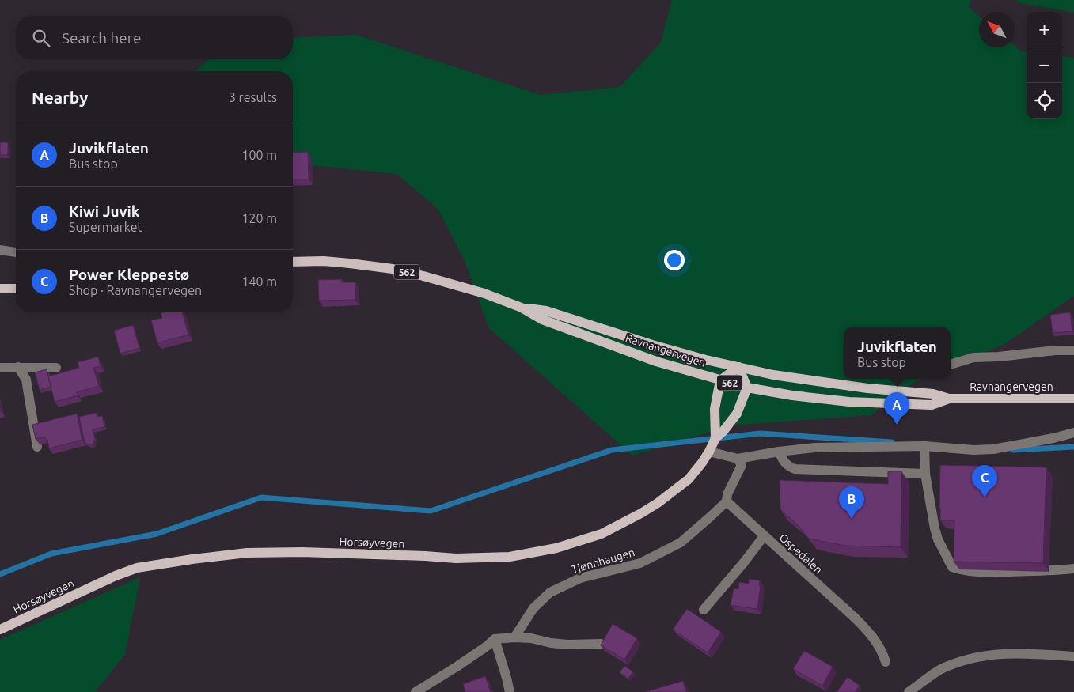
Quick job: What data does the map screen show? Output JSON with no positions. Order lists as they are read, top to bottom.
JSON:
{
  "streets": {
    "main road": ["562", "Ravnangervegen", "Horsøyvegen"],
    "street": ["Ospedalen", "Tjønnhaugen"]
  },
  "crossings": [
    ["Ravnangervegen", "Horsøyvegen"],
    ["Ospedalen", "Tjønnhaugen"]
  ],
  "north": "top left",
  "page": {
    "map_buttons": ["+", "−"],
    "search": "Search here",
    "heading": ["Nearby", "3 results"],
    "list": [
      {
        "mark": "A",
        "name": "Juvikflaten",
        "note": "Bus stop",
        "value": "100 m"
      },
      {
        "mark": "B",
        "name": "Kiwi Juvik",
        "note": "Supermarket",
        "value": "120 m"
      },
      {
        "mark": "C",
        "name": "Power Kleppestø",
        "note": "Shop · Ravnangervegen",
        "value": "140 m"
      }
    ],
    "popup": ["Juvikflaten", "Bus stop"],
    "pins": ["A", "C", "B"]
  }
}
